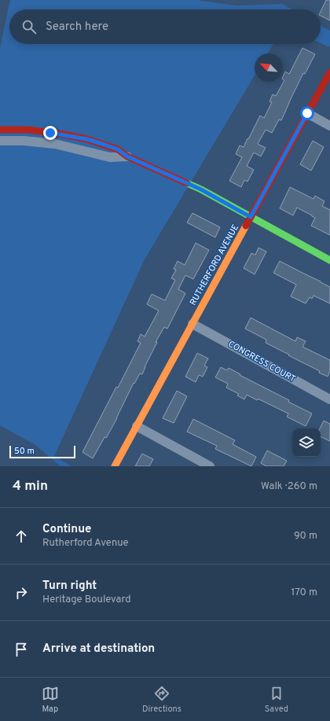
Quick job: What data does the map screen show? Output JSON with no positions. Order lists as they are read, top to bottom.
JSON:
{
  "streets": {
    "street": ["RUTHERFORD AVENUE", "CONGRESS COURT"]
  },
  "crossings": [
    ["RUTHERFORD AVENUE", "CONGRESS COURT"]
  ],
  "scale_bar": "50 m",
  "north": "top left",
  "page": {
    "search": "Search here",
    "scale": "50 m",
    "heading": ["4 min", "Walk · 260 m"],
    "list": [
      ["Continue", "Rutherford Avenue", "90 m"],
      ["Turn right", "Heritage Boulevard", "170 m"],
      "Arrive at destination"
    ],
    "nav": ["Map", "Directions", "Saved"]
  }
}
